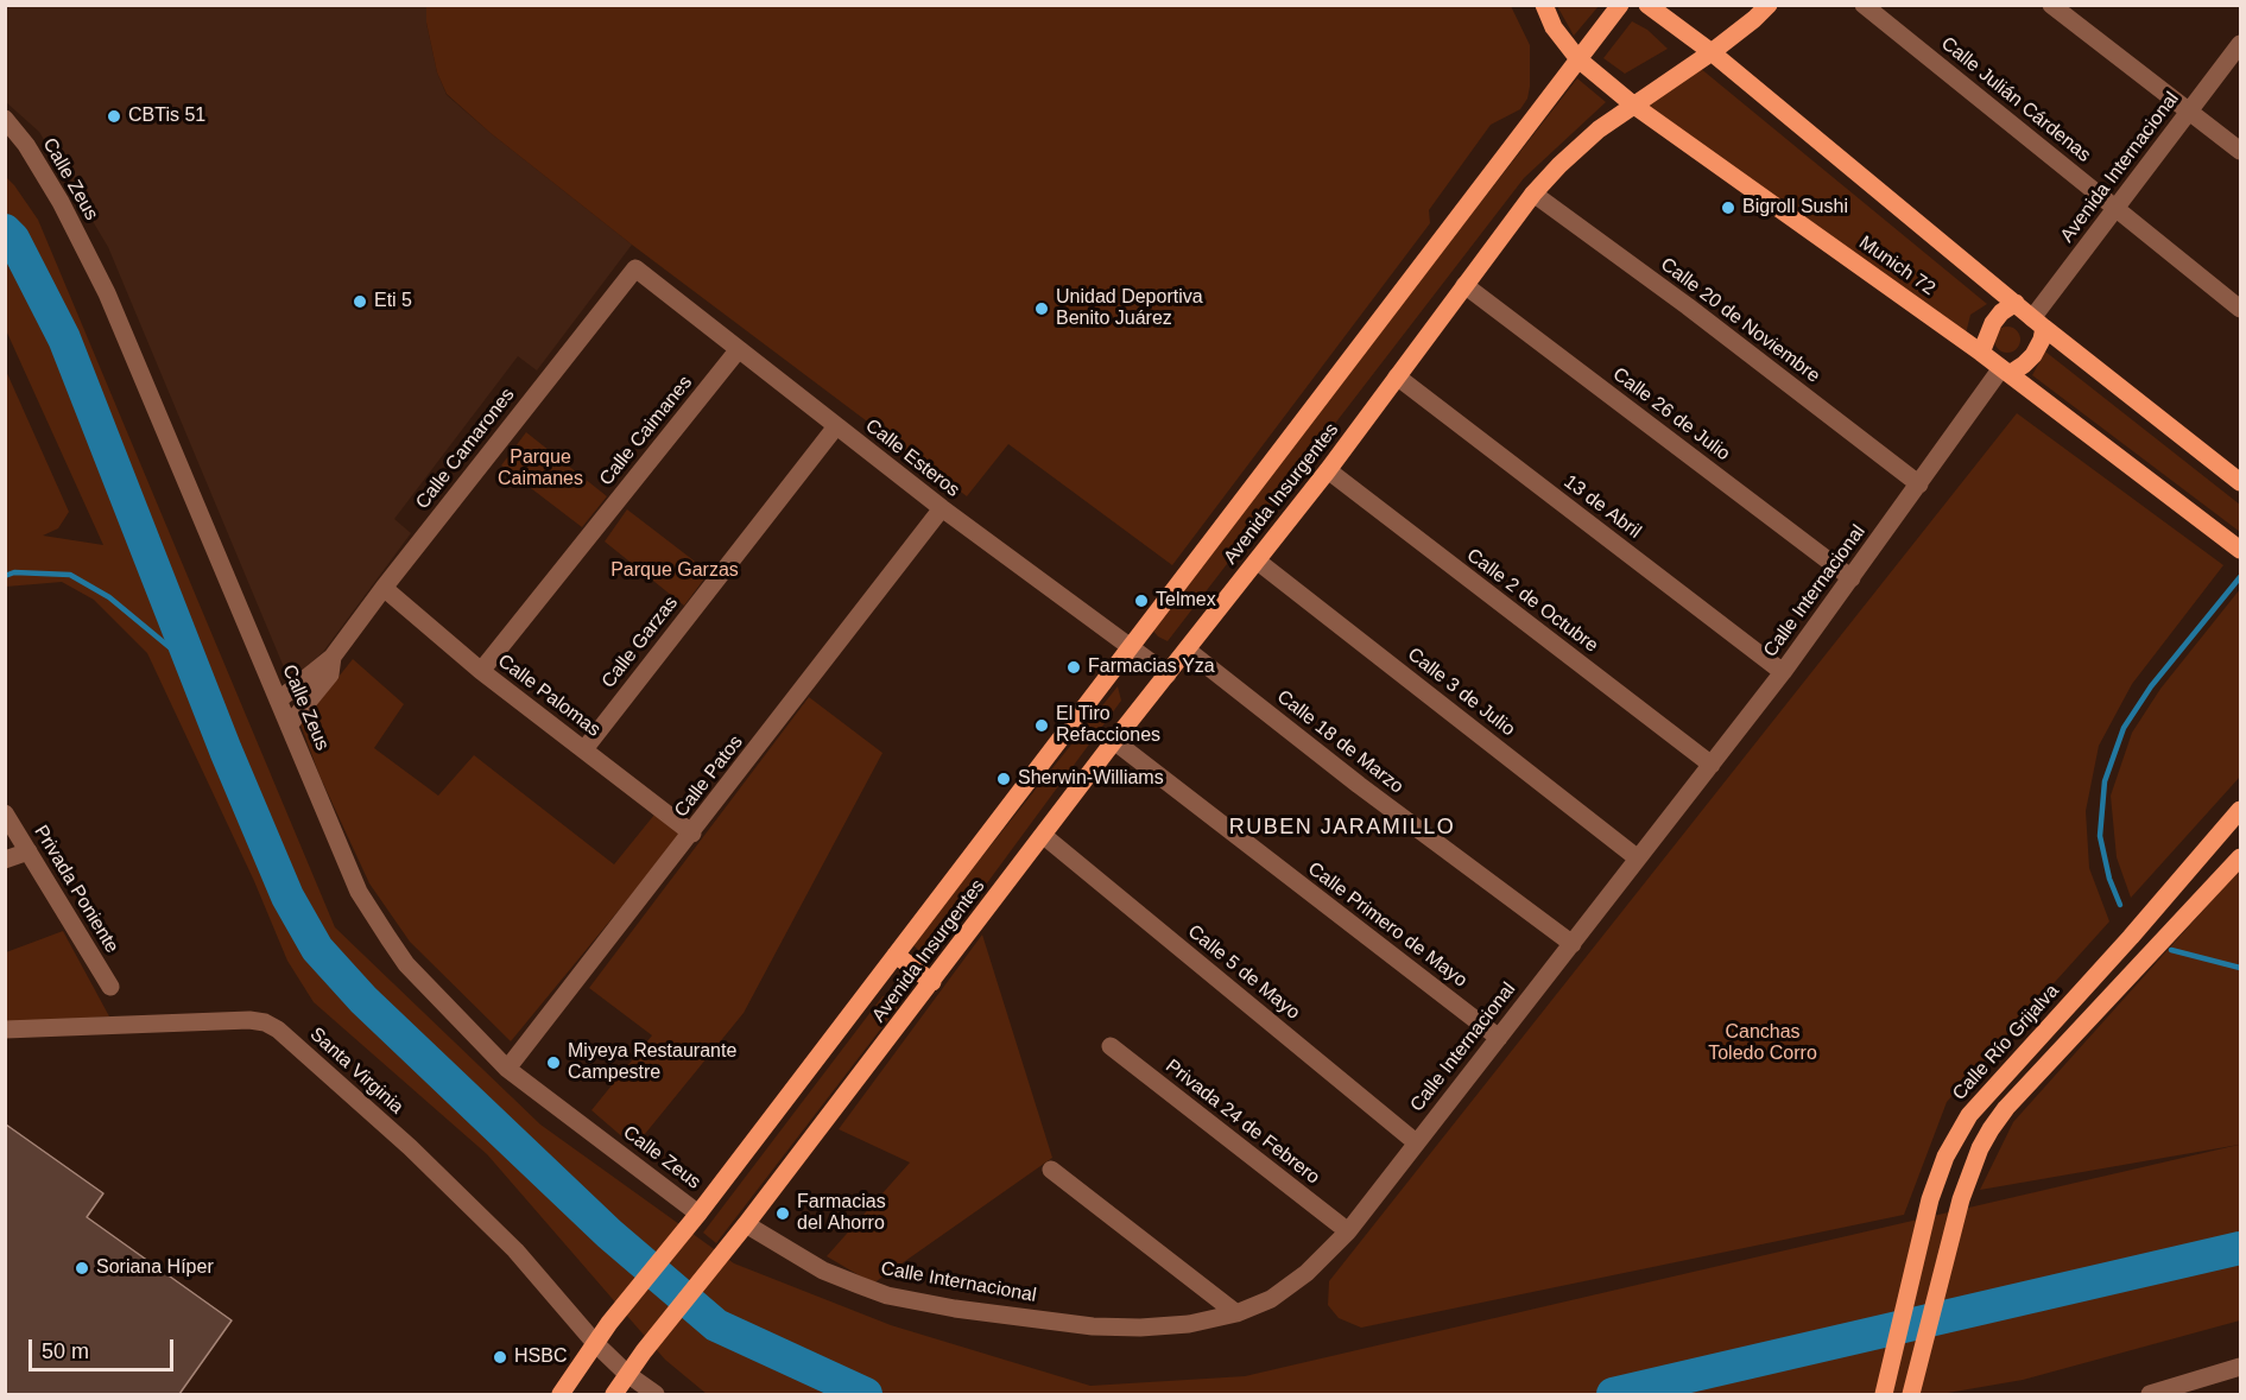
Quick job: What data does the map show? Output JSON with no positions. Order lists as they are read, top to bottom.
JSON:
{
  "streets": {
    "main road": ["Munich 72", "Avenida Insurgentes", "Calle Río Grijalva"],
    "street": [
      "Calle Julián Cárdenas",
      "Avenida Internacional",
      "Calle Zeus",
      "Calle 20 de Noviembre",
      "Calle 26 de Julio",
      "Calle Caimanes",
      "Calle Camarones",
      "Calle Esteros",
      "13 de Abril",
      "Calle Internacional",
      "Calle 2 de Octubre",
      "Calle Garzas",
      "Calle 3 de Julio",
      "Calle Palomas",
      "Calle 18 de Marzo",
      "Calle Patos",
      "Privada Poniente",
      "Calle Primero de Mayo",
      "Calle 5 de Mayo",
      "Santa Virginia",
      "Privada 24 de Febrero"
    ]
  },
  "crossings": [
    ["Calle Julián Cárdenas", "Avenida Internacional"],
    ["Avenida Internacional", "Munich 72"],
    ["Avenida Internacional", "Calle Internacional"],
    ["Calle Zeus", "Calle Camarones"],
    ["Calle Zeus", "Avenida Insurgentes"],
    ["Calle Zeus", "Calle Patos"],
    ["Munich 72", "Avenida Insurgentes"],
    ["Munich 72", "Calle Internacional"],
    ["Calle 20 de Noviembre", "Avenida Insurgentes"],
    ["Calle 20 de Noviembre", "Calle Internacional"],
    ["Calle 26 de Julio", "Avenida Insurgentes"],
    ["Calle 26 de Julio", "Calle Internacional"],
    ["Calle Caimanes", "Calle Esteros"],
    ["Calle Caimanes", "Calle Palomas"],
    ["Calle Camarones", "Calle Esteros"],
    ["Calle Camarones", "Calle Palomas"],
    ["Calle Esteros", "Avenida Insurgentes"],
    ["Calle Esteros", "Calle Garzas"],
    ["Calle Esteros", "Calle Patos"],
    ["Avenida Insurgentes", "13 de Abril"],
    ["Avenida Insurgentes", "Calle Internacional"],
    ["Avenida Insurgentes", "Calle 2 de Octubre"],
    ["Avenida Insurgentes", "Calle 3 de Julio"],
    ["Avenida Insurgentes", "Calle 18 de Marzo"],
    ["Avenida Insurgentes", "Calle Primero de Mayo"],
    ["Avenida Insurgentes", "Calle 5 de Mayo"],
    ["Avenida Insurgentes", "Santa Virginia"],
    ["13 de Abril", "Calle Internacional"],
    ["Calle Internacional", "Calle 2 de Octubre"],
    ["Calle Internacional", "Calle 3 de Julio"],
    ["Calle Internacional", "Calle 18 de Marzo"],
    ["Calle Internacional", "Calle Primero de Mayo"],
    ["Calle Internacional", "Calle 5 de Mayo"],
    ["Calle Internacional", "Privada 24 de Febrero"],
    ["Calle Garzas", "Calle Palomas"],
    ["Calle Palomas", "Calle Patos"]
  ],
  "districts": ["RUBEN JARAMILLO"],
  "parks": ["Parque Caimanes", "Parque Garzas", "Canchas Toledo Corro"],
  "places": [
    "CBTis 51",
    "Bigroll Sushi",
    "Eti 5",
    "Unidad Deportiva Benito Juárez",
    "Telmex",
    "Farmacias Yza",
    "El Tiro Refacciones",
    "Sherwin-Williams",
    "Miyeya Restaurante Campestre",
    "Farmacias del Ahorro",
    "Soriana Híper",
    "HSBC"
  ],
  "scale_bar": "50 m"
}
